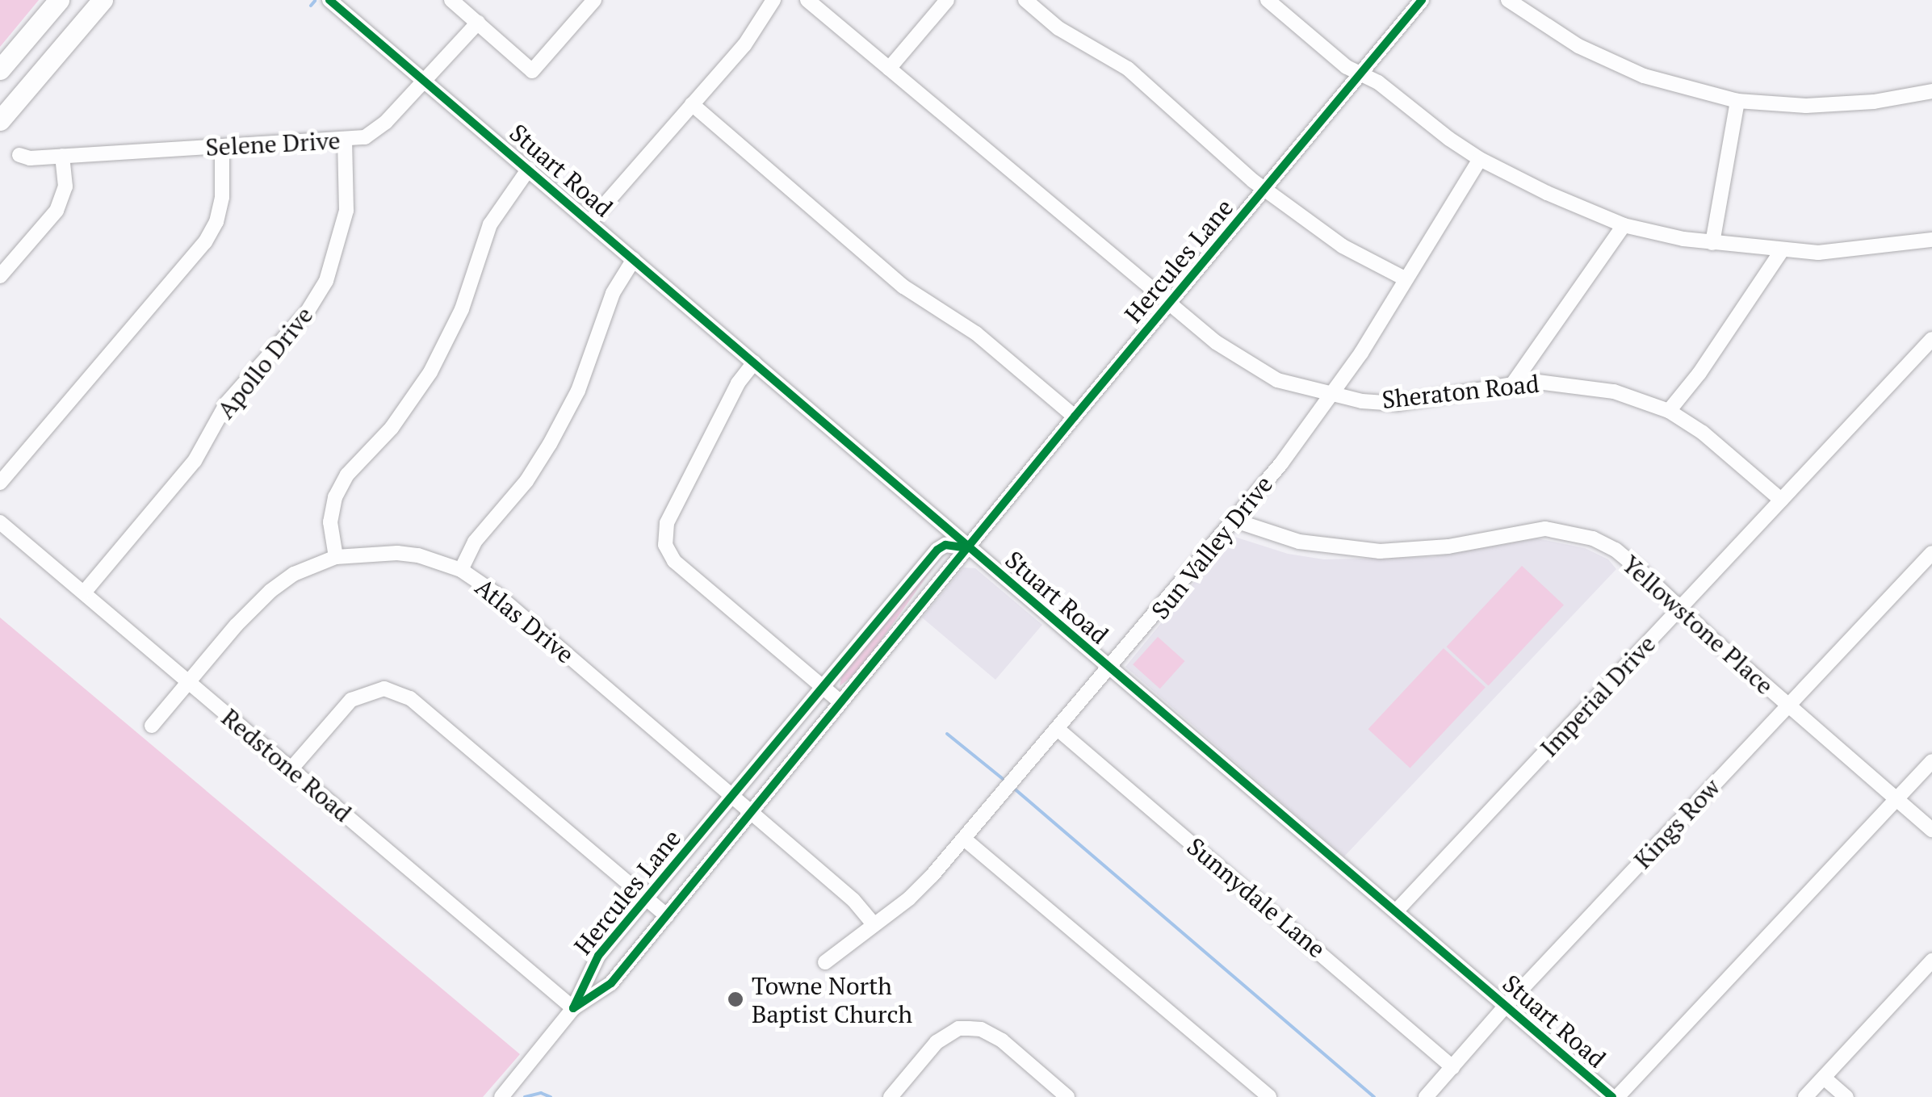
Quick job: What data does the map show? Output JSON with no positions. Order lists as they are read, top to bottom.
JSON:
{
  "streets": {
    "street": [
      "Selene Drive",
      "Stuart Road",
      "Hercules Lane",
      "Apollo Drive",
      "Sheraton Road",
      "Sun Valley Drive",
      "Atlas Drive",
      "Yellowstone Place",
      "Imperial Drive",
      "Redstone Road",
      "Kings Row",
      "Sunnydale Lane"
    ]
  },
  "crossings": [
    ["Selene Drive", "Stuart Road"],
    ["Selene Drive", "Apollo Drive"],
    ["Stuart Road", "Hercules Lane"],
    ["Stuart Road", "Sun Valley Drive"],
    ["Stuart Road", "Imperial Drive"],
    ["Stuart Road", "Kings Row"],
    ["Hercules Lane", "Sheraton Road"],
    ["Hercules Lane", "Atlas Drive"],
    ["Hercules Lane", "Redstone Road"],
    ["Apollo Drive", "Redstone Road"],
    ["Sheraton Road", "Sun Valley Drive"],
    ["Sheraton Road", "Imperial Drive"],
    ["Sun Valley Drive", "Atlas Drive"],
    ["Sun Valley Drive", "Yellowstone Place"],
    ["Sun Valley Drive", "Sunnydale Lane"],
    ["Atlas Drive", "Redstone Road"],
    ["Yellowstone Place", "Imperial Drive"],
    ["Yellowstone Place", "Kings Row"],
    ["Kings Row", "Sunnydale Lane"]
  ],
  "places": ["Towne North Baptist Church"]
}
